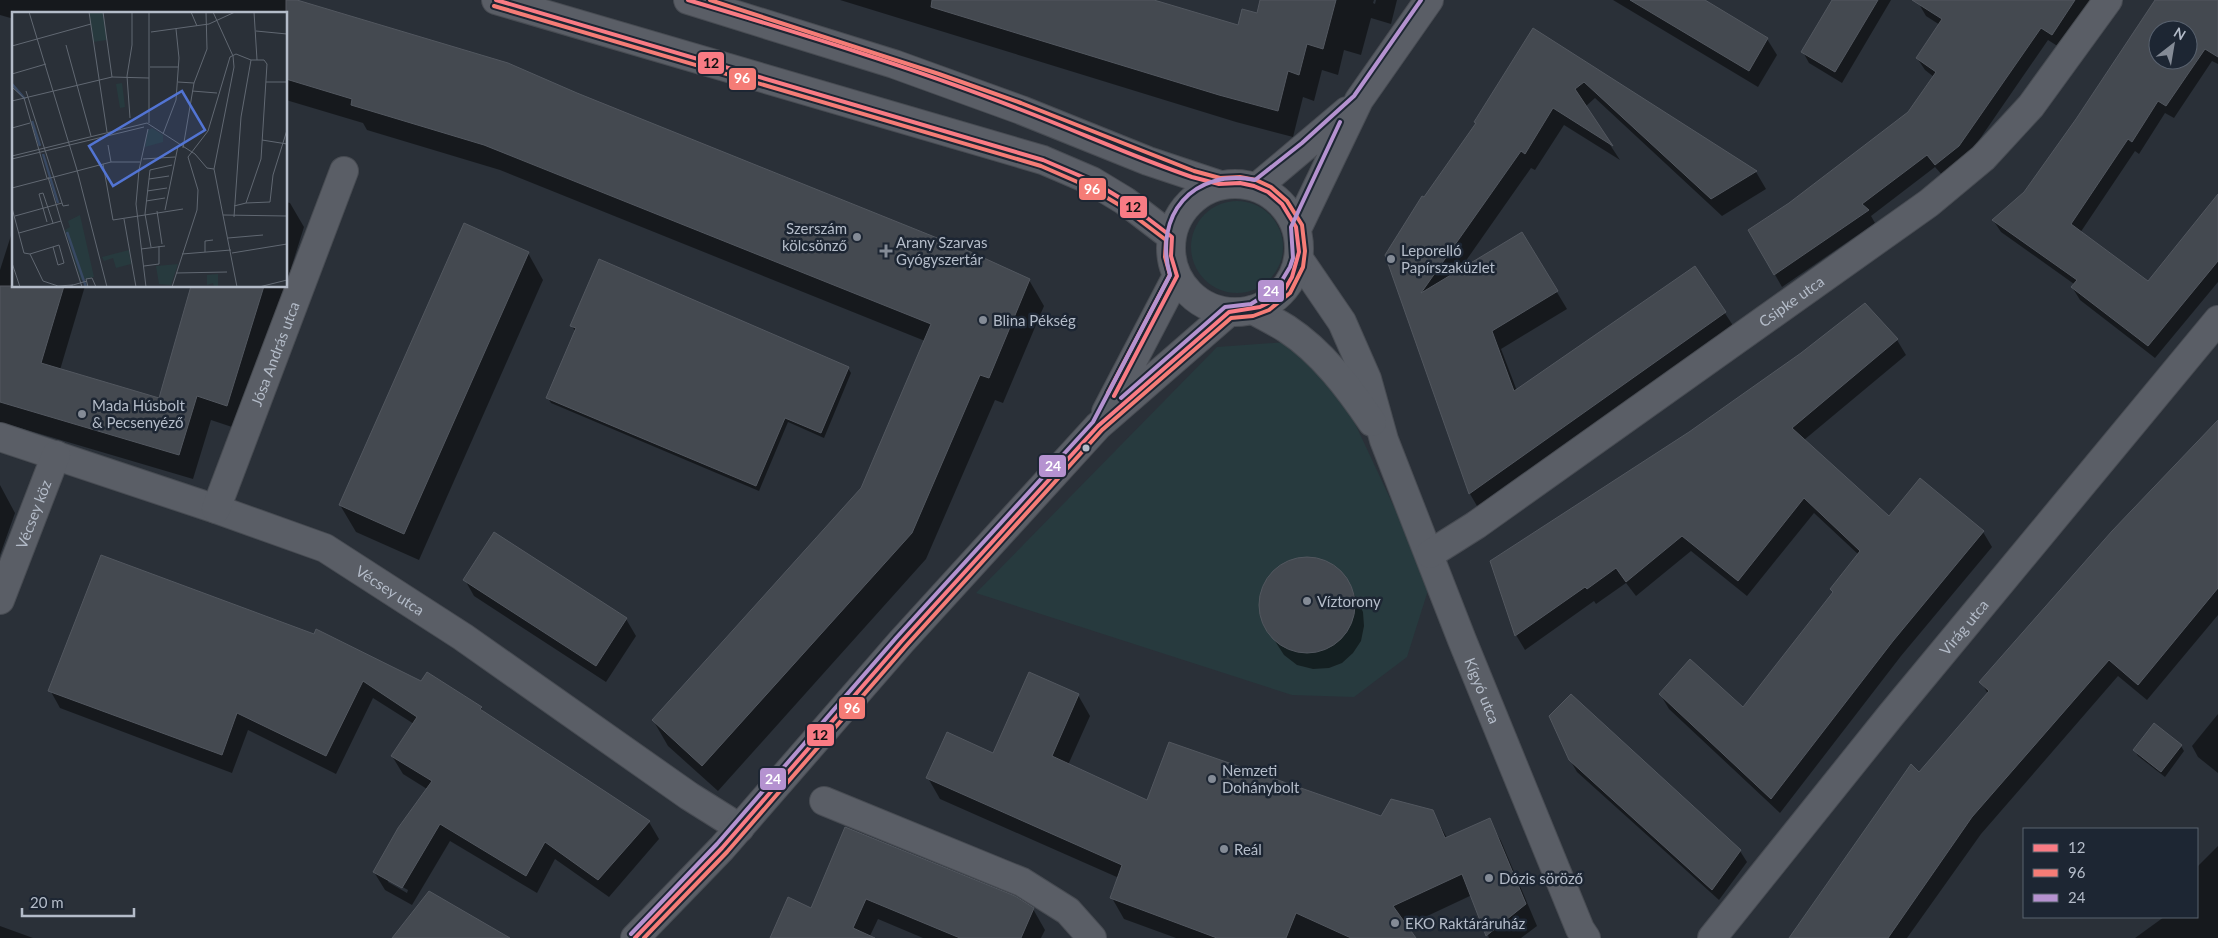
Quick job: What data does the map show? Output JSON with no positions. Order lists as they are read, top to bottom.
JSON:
{
  "streets": {
    "street": [
      "Csipke utca",
      "Jósa András utca",
      "Vécsey köz",
      "Vécsey utca",
      "Virág utca",
      "Kígyó utca"
    ]
  },
  "crossings": [
    ["Csipke utca", "Kígyó utca"],
    ["Jósa András utca", "Vécsey utca"],
    ["Vécsey köz", "Vécsey utca"]
  ],
  "places": {
    "other": [
      "Szerszám kölcsönző",
      "Leporelló Papírszaküzlet",
      "Blina Pékség",
      "Mada Húsbolt & Pecsenyéző",
      "Víztorony",
      "Nemzeti Dohánybolt",
      "Reál",
      "Dózis söröző",
      "EKO Raktáráruház"
    ],
    "health": ["Arany Szarvas Gyógyszertár"]
  },
  "lines": ["transit line 12", "transit line 96", "transit line 24"],
  "legend": ["12", "96", "24"],
  "scale_bar": "20 m",
  "north": "top right"
}
